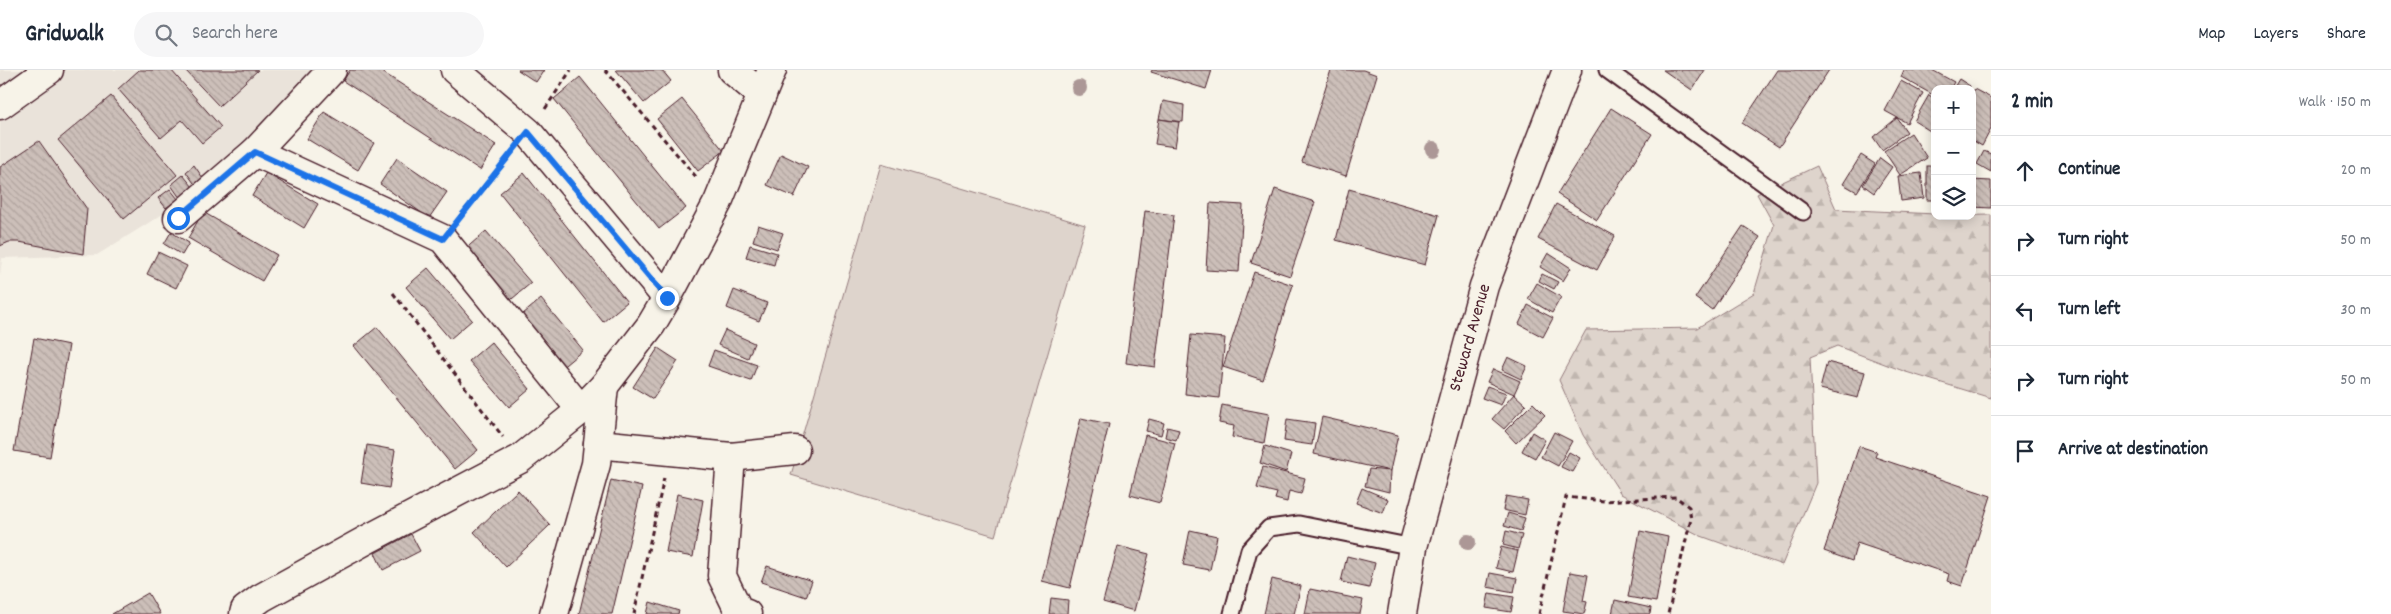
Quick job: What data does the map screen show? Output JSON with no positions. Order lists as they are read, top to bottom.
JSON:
{
  "streets": {
    "street": ["Steward Avenue"]
  },
  "page": {
    "header": "Gridwalk",
    "search": "Search here",
    "nav": ["Map", "Layers", "Share"],
    "heading": ["2 min", "Walk · 150 m"],
    "map_buttons": ["+", "−"],
    "list": [
      ["Continue", "20 m"],
      ["Turn right", "50 m"],
      ["Turn left", "30 m"],
      ["Turn right", "50 m"],
      "Arrive at destination"
    ]
  }
}
